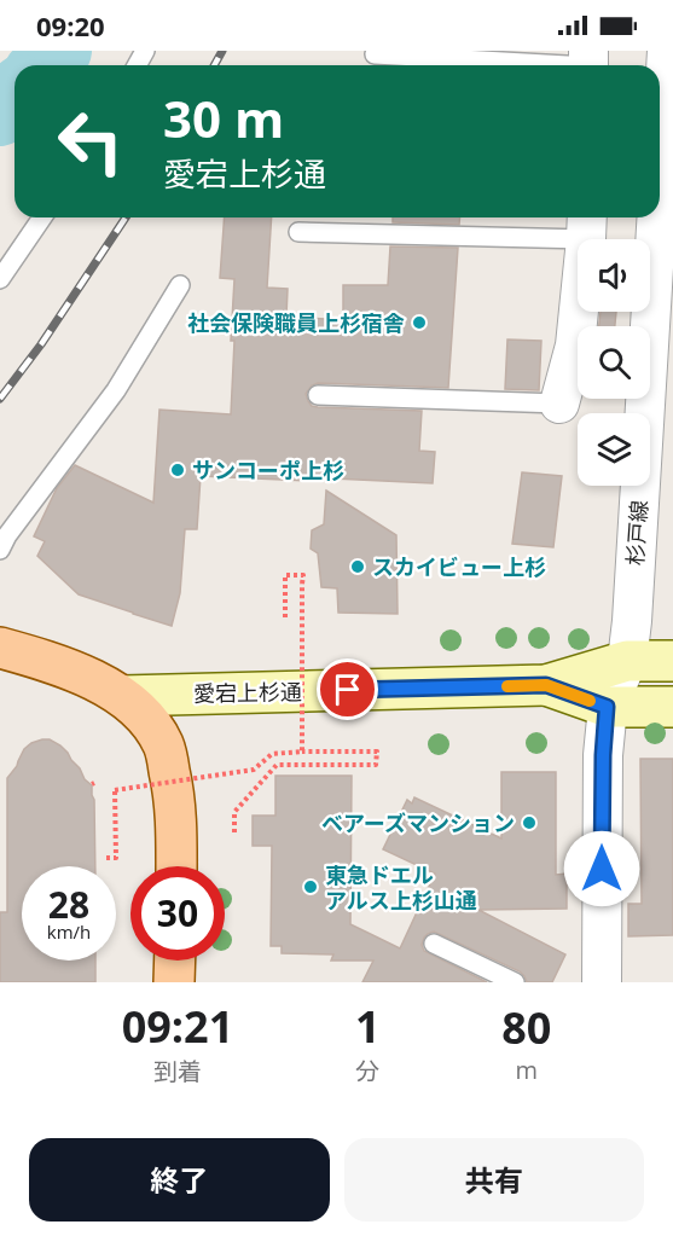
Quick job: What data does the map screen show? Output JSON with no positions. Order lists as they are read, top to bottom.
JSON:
{
  "streets": {
    "street": ["杉戸線", "愛宕上杉通"]
  },
  "crossings": [
    ["杉戸線", "愛宕上杉通"]
  ],
  "places": [
    "社会保険職員上杉宿舎",
    "サンコーポ上杉",
    "スカイビュー上杉",
    "ベアーズマンション",
    "東急ドエル アルス上杉山通"
  ],
  "page": {
    "status": "09:20",
    "turn": ["30 m", "愛宕上杉通"],
    "speed": "28 km/h",
    "limit": "30",
    "eta": [
      "09:21",
      "到着",
      "1",
      "分",
      "80",
      "m"
    ],
    "buttons": ["終了", "共有"]
  }
}
